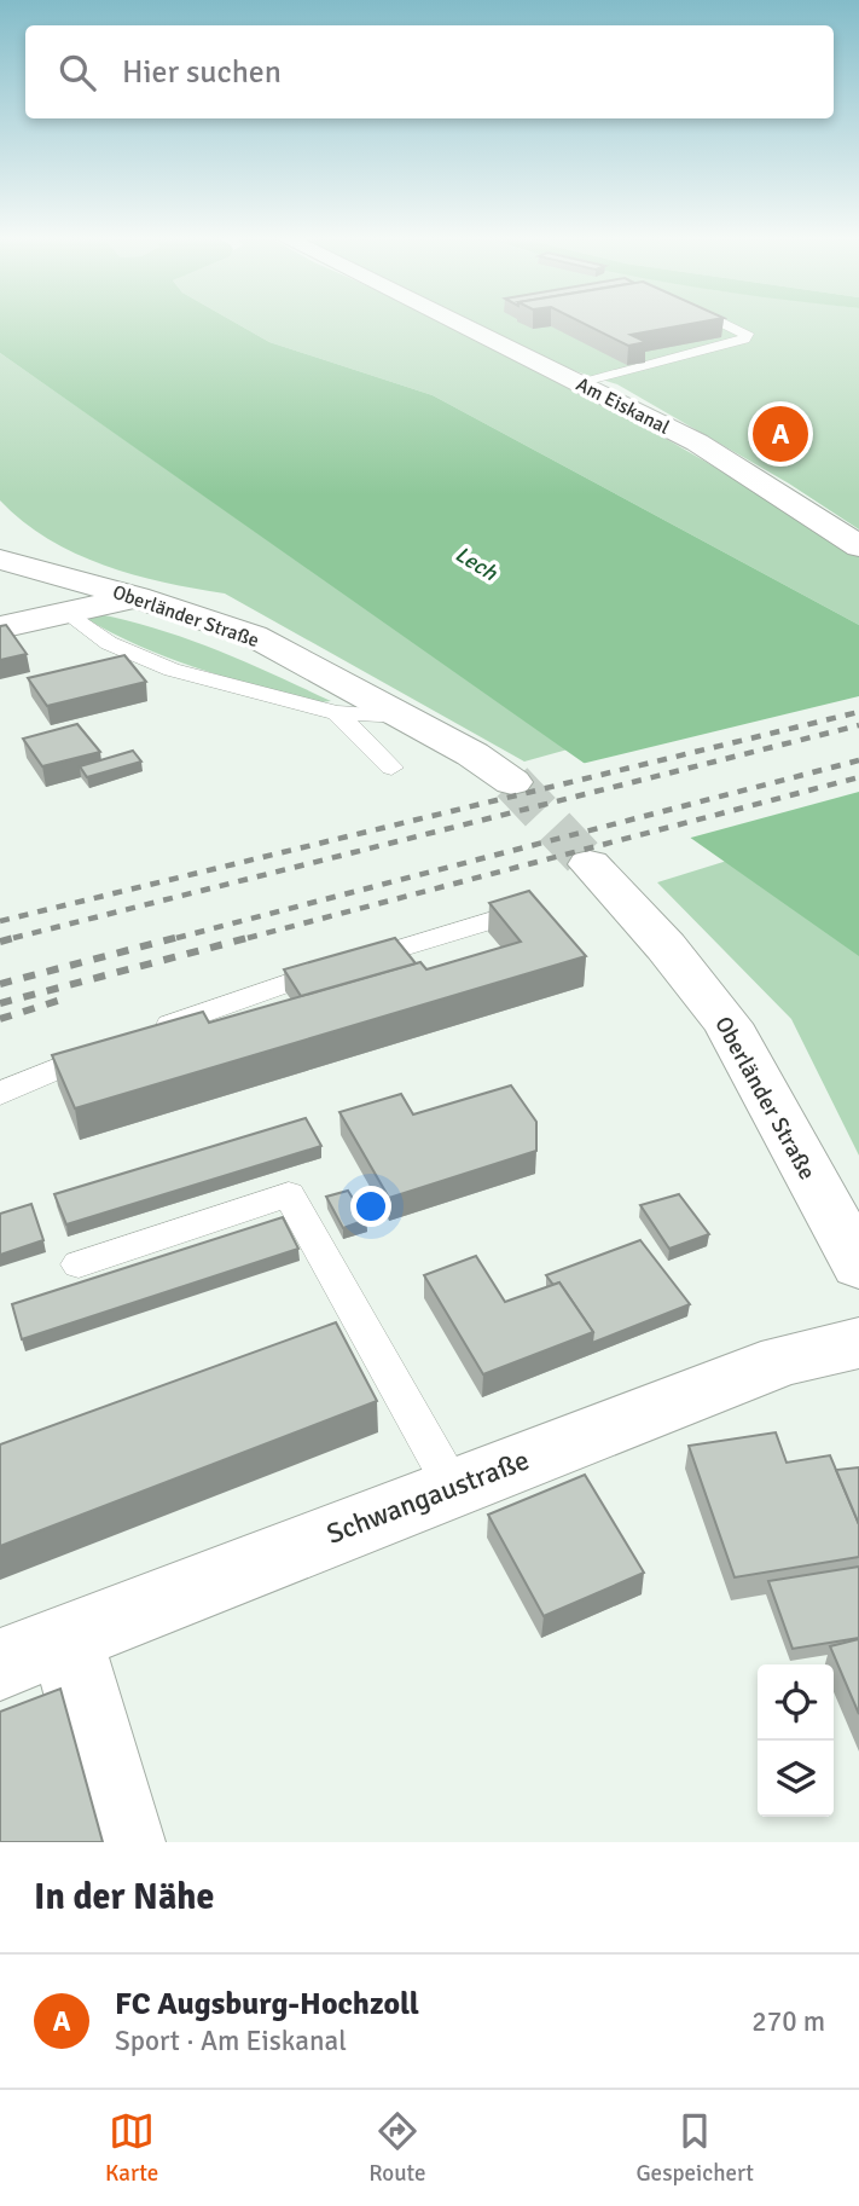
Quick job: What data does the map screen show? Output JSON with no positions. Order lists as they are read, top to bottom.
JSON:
{
  "streets": {
    "street": ["Am Eiskanal", "Oberländer Straße", "Schwangaustraße"]
  },
  "water": ["Lech"],
  "page": {
    "search": "Hier suchen",
    "pins": "A",
    "heading": "In der Nähe",
    "list": [
      {
        "mark": "A",
        "name": "FC Augsburg-Hochzoll",
        "note": "Sport · Am Eiskanal",
        "value": "270 m"
      }
    ],
    "nav": ["Karte", "Route", "Gespeichert"]
  }
}
